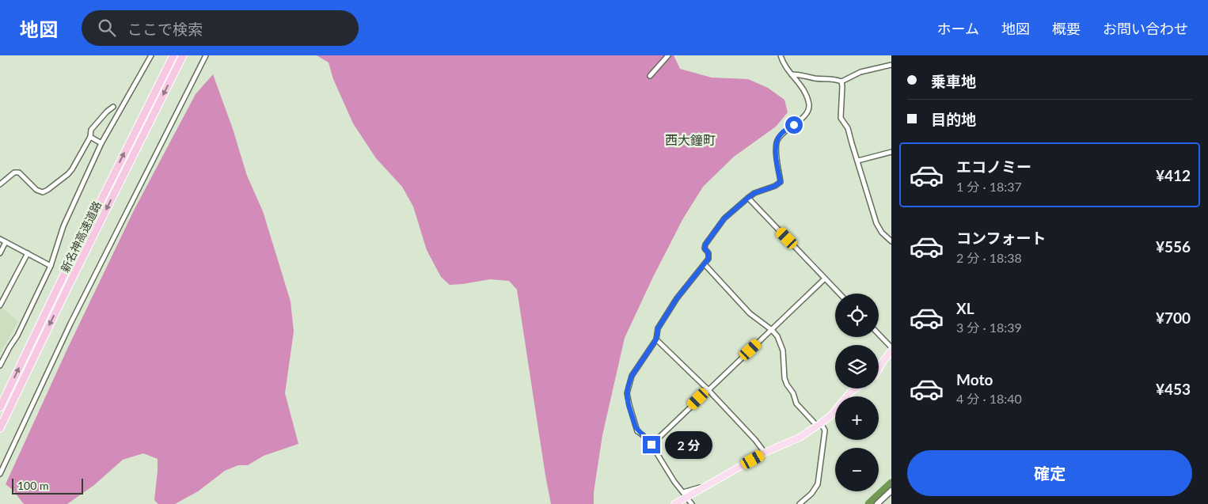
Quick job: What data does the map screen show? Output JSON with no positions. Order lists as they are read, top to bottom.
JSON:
{
  "streets": {
    "highway": ["新名神高速道路"]
  },
  "districts": ["西大鐘町"],
  "scale_bar": "100 m",
  "page": {
    "header": "地図",
    "search": "ここで検索",
    "nav": [
      "ホーム",
      "地図",
      "概要",
      "お問い合わせ"
    ],
    "banner": ["乗車地", "目的地"],
    "list": [
      {
        "name": "エコノミー",
        "note": "1 分 · 18:37",
        "value": "¥412"
      },
      {
        "name": "コンフォート",
        "note": "2 分 · 18:38",
        "value": "¥556"
      },
      {
        "name": "XL",
        "note": "3 分 · 18:39",
        "value": "¥700"
      },
      {
        "name": "Moto",
        "note": "4 分 · 18:40",
        "value": "¥453"
      }
    ],
    "map_buttons": ["+", "−"],
    "bubble": "2 分",
    "buttons": "確定",
    "scale": "100 m"
  }
}
